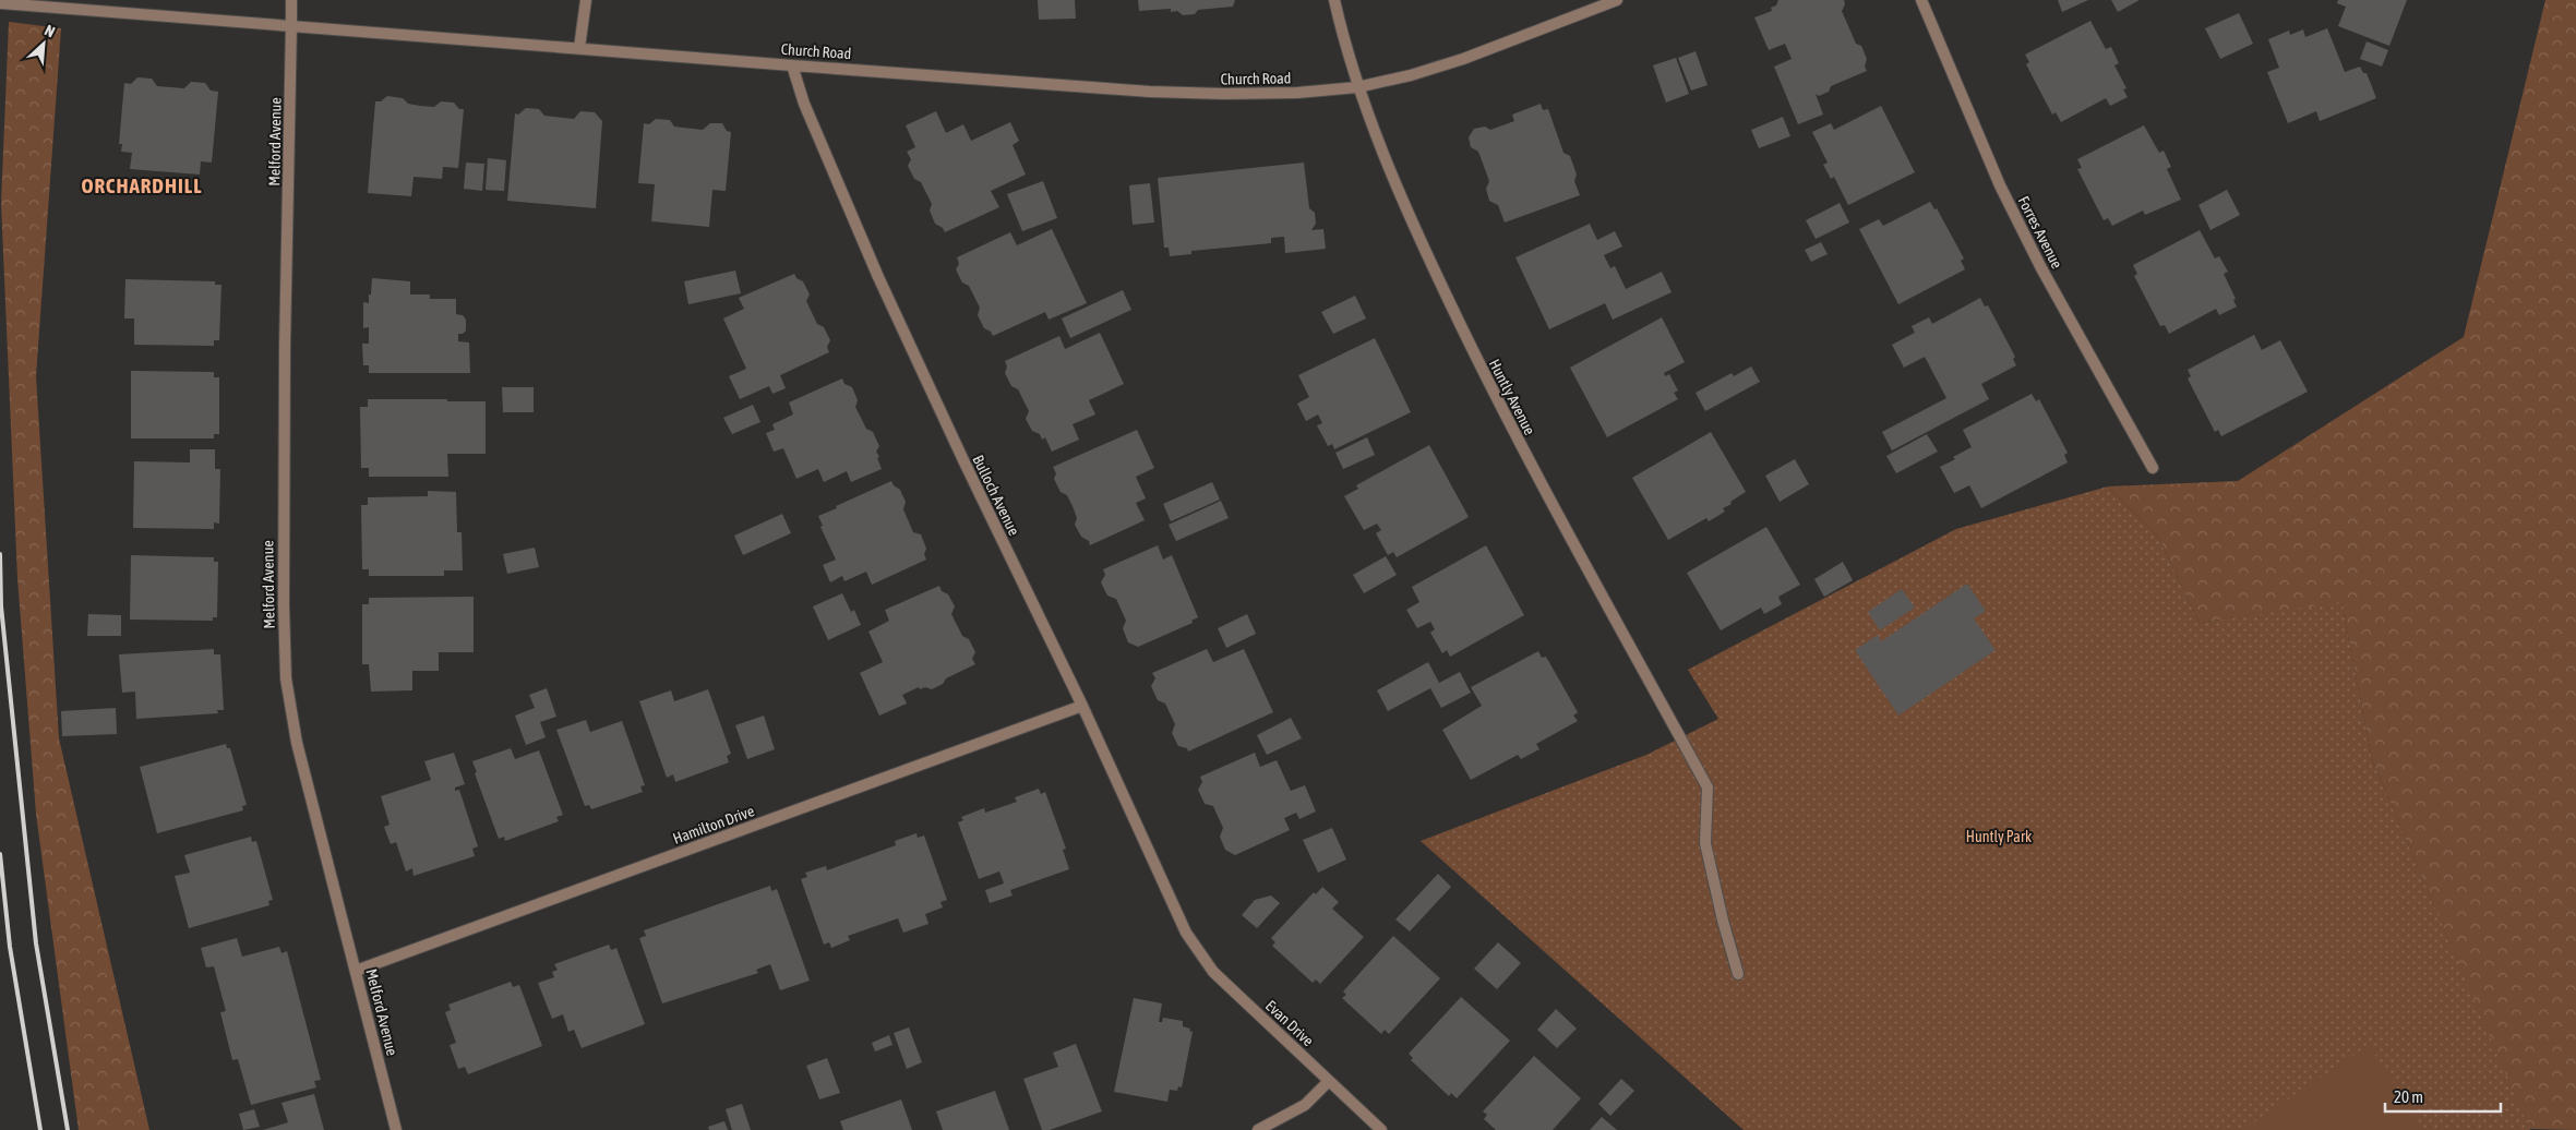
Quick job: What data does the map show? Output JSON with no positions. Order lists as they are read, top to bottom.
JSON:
{
  "streets": {
    "street": [
      "Church Road",
      "Melford Avenue",
      "Forres Avenue",
      "Huntly Avenue",
      "Bulloch Avenue",
      "Hamilton Drive",
      "Evan Drive"
    ]
  },
  "crossings": [
    ["Church Road", "Melford Avenue"],
    ["Church Road", "Huntly Avenue"],
    ["Church Road", "Bulloch Avenue"],
    ["Melford Avenue", "Hamilton Drive"],
    ["Bulloch Avenue", "Hamilton Drive"],
    ["Bulloch Avenue", "Evan Drive"]
  ],
  "districts": ["ORCHARDHILL"],
  "parks": ["Huntly Park"],
  "scale_bar": "20 m",
  "north": "top right"
}
